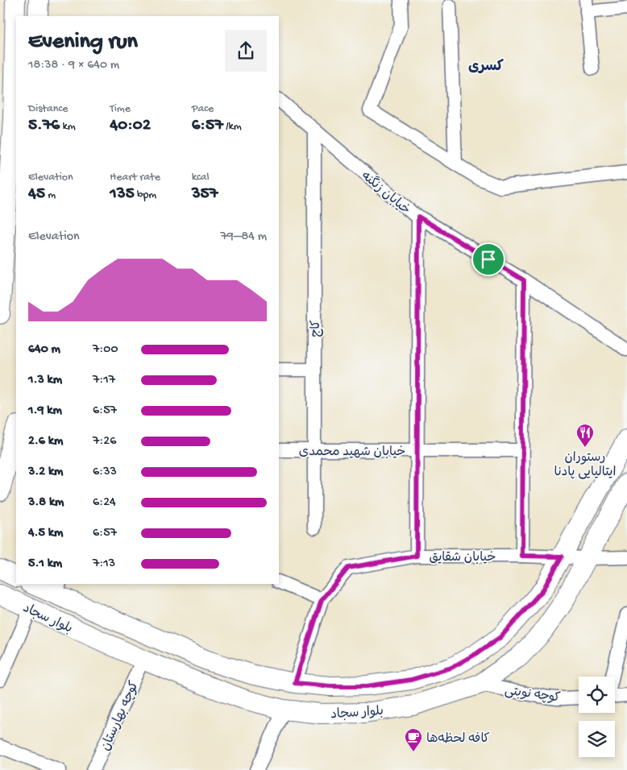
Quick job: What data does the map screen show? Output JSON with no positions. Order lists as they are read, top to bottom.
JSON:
{
  "streets": {
    "main road": ["بلوار سجاد"],
    "street": [
      "خیابان زنگنه",
      "کاج",
      "خیابان شهید محمدی",
      "خیابان شقایق",
      "کوچه نوبتی",
      "کوچه بهارستان"
    ]
  },
  "crossings": [
    ["خیابان زنگنه", "کاج"],
    ["کاج", "خیابان شهید محمدی"],
    ["خیابان شقایق", "بلوار سجاد"],
    ["بلوار سجاد", "کوچه نوبتی"],
    ["بلوار سجاد", "کوچه بهارستان"]
  ],
  "districts": ["کسری"],
  "places": {
    "restaurant": ["رستوران ایتالیایی پادنا"],
    "cafe": ["کافه لحظه‌ها"]
  },
  "page": {
    "heading": ["Evening run", "18:38 · 9 × 640 m"],
    "stats": [
      ["Distance", "5.76 km"],
      ["Time", "40:02"],
      ["Pace", "6:57 /km"],
      ["Elevation", "45 m"],
      ["Heart rate", "135 bpm"],
      ["kcal", "357"]
    ],
    "chart": ["Elevation", "79–84 m"],
    "list": [
      {
        "name": "640 m",
        "note": "7:00"
      },
      {
        "name": "1.3 km",
        "note": "7:17"
      },
      {
        "name": "1.9 km",
        "note": "6:57"
      },
      {
        "name": "2.6 km",
        "note": "7:26"
      },
      {
        "name": "3.2 km",
        "note": "6:33"
      },
      {
        "name": "3.8 km",
        "note": "6:24"
      },
      {
        "name": "4.5 km",
        "note": "6:57"
      },
      {
        "name": "5.1 km",
        "note": "7:13"
      }
    ]
  }
}
